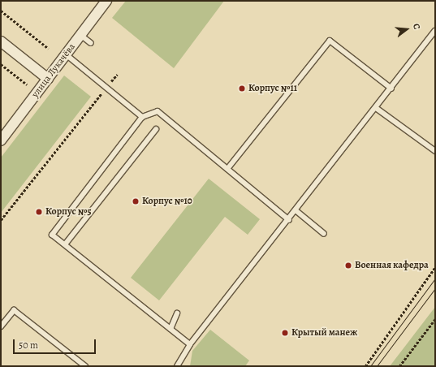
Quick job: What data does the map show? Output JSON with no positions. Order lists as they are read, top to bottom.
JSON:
{
  "streets": {
    "street": ["улица Лукачёва"]
  },
  "places": [
    "Корпус №11",
    "Корпус №10",
    "Корпус №5",
    "Военная кафедра",
    "Крытый манеж"
  ],
  "scale_bar": "50 m",
  "north": "right"
}
